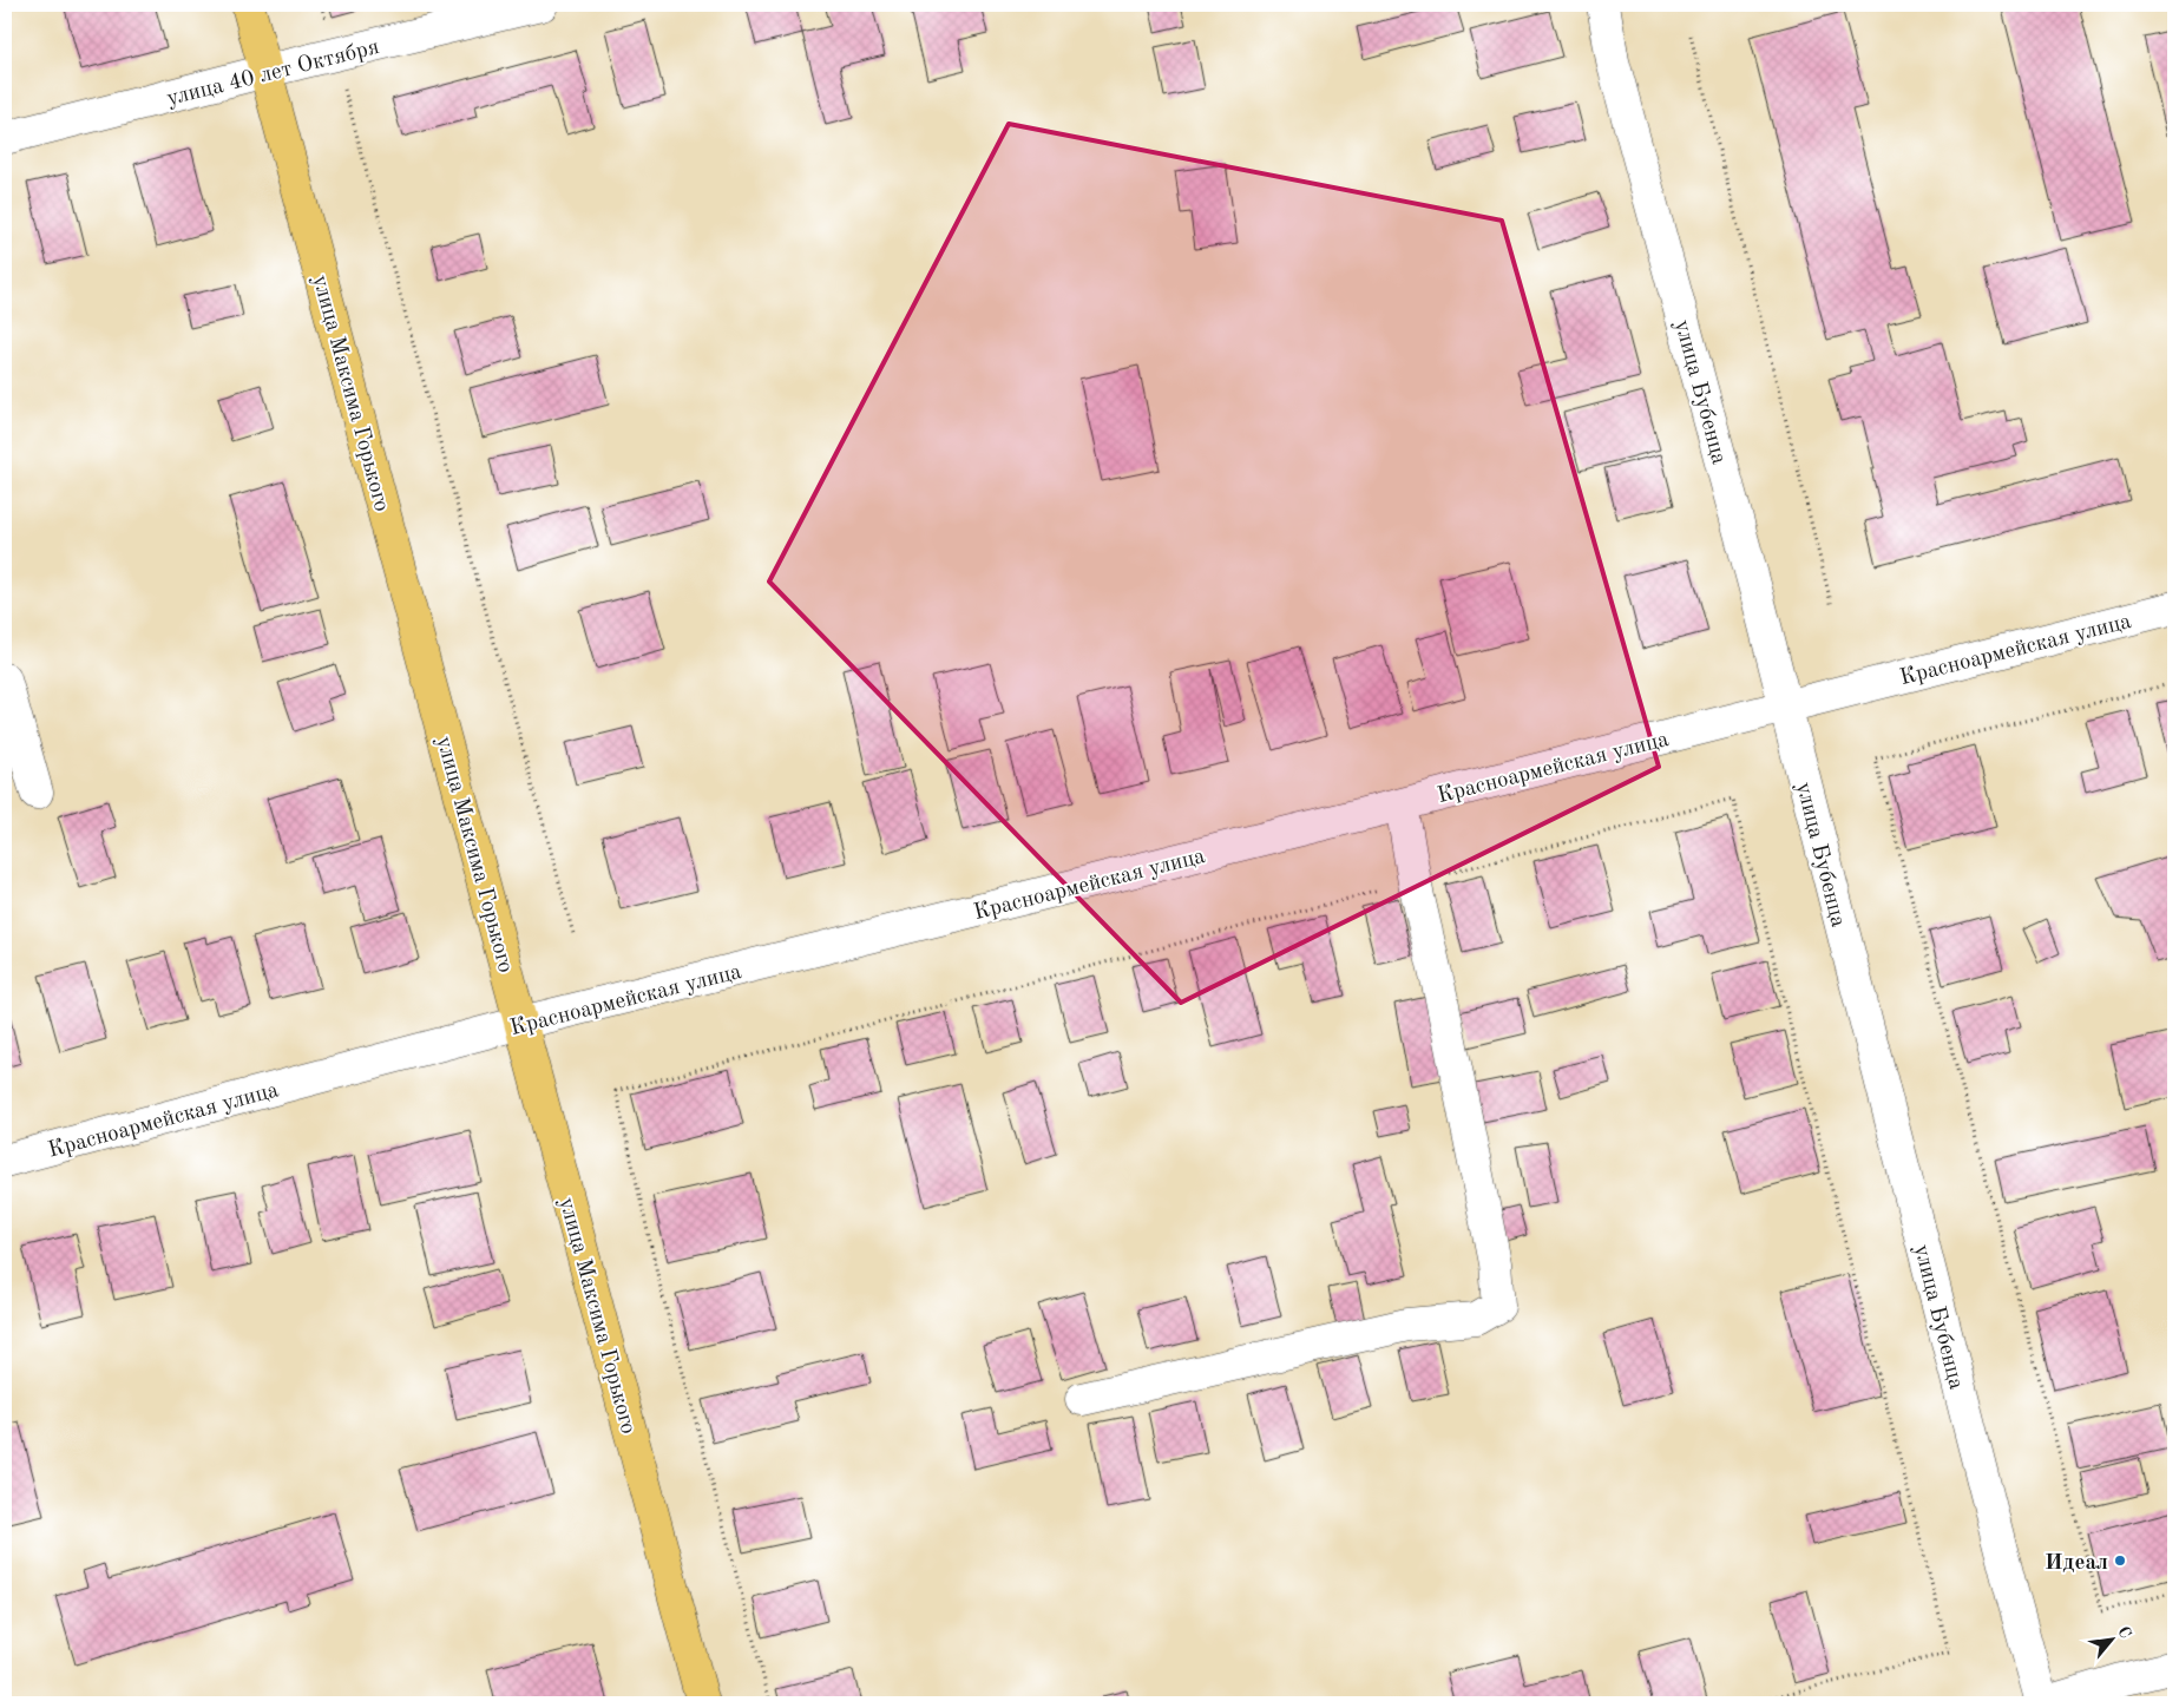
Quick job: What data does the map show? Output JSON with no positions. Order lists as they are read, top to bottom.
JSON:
{
  "streets": {
    "main road": ["улица Максима Горького"],
    "street": ["улица 40 лет Октября", "улица Бубенца", "Красноармейская улица"]
  },
  "crossings": [
    ["улица 40 лет Октября", "улица Максима Горького"],
    ["улица Бубенца", "Красноармейская улица"],
    ["улица Максима Горького", "Красноармейская улица"]
  ],
  "places": ["Идеал"],
  "north": "top right"
}
